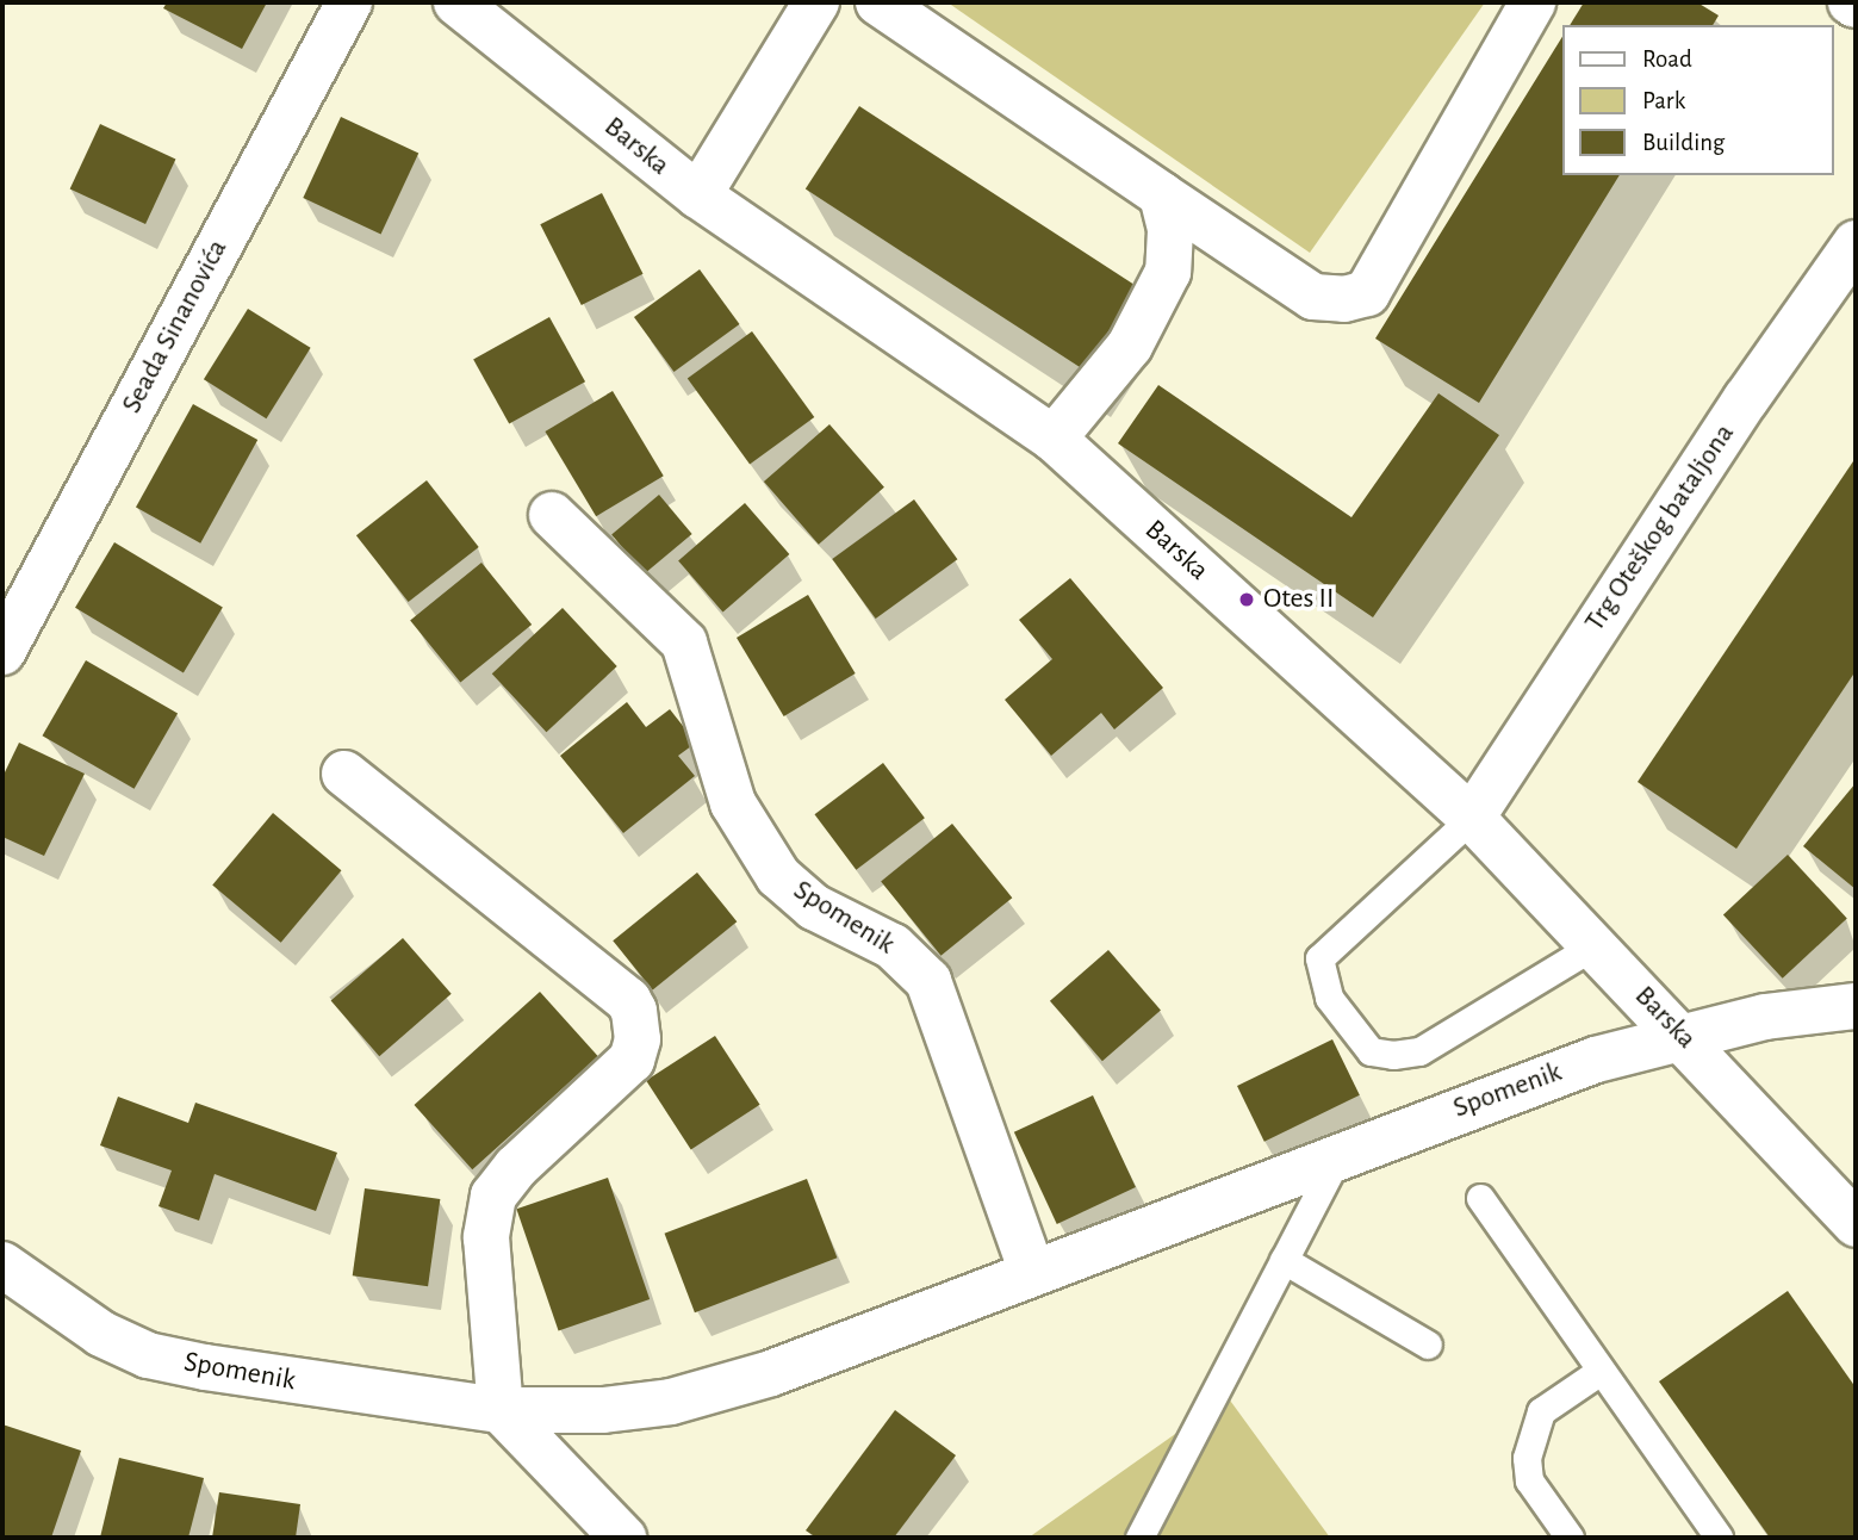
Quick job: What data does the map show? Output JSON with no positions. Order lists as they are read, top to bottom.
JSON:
{
  "streets": {
    "street": [
      "Barska",
      "Seada Sinanovića",
      "Trg Oteškog bataljona",
      "Spomenik"
    ]
  },
  "crossings": [
    ["Barska", "Trg Oteškog bataljona"],
    ["Barska", "Spomenik"]
  ],
  "places": ["Otes II"],
  "legend": ["Road", "Park", "Building"]
}
